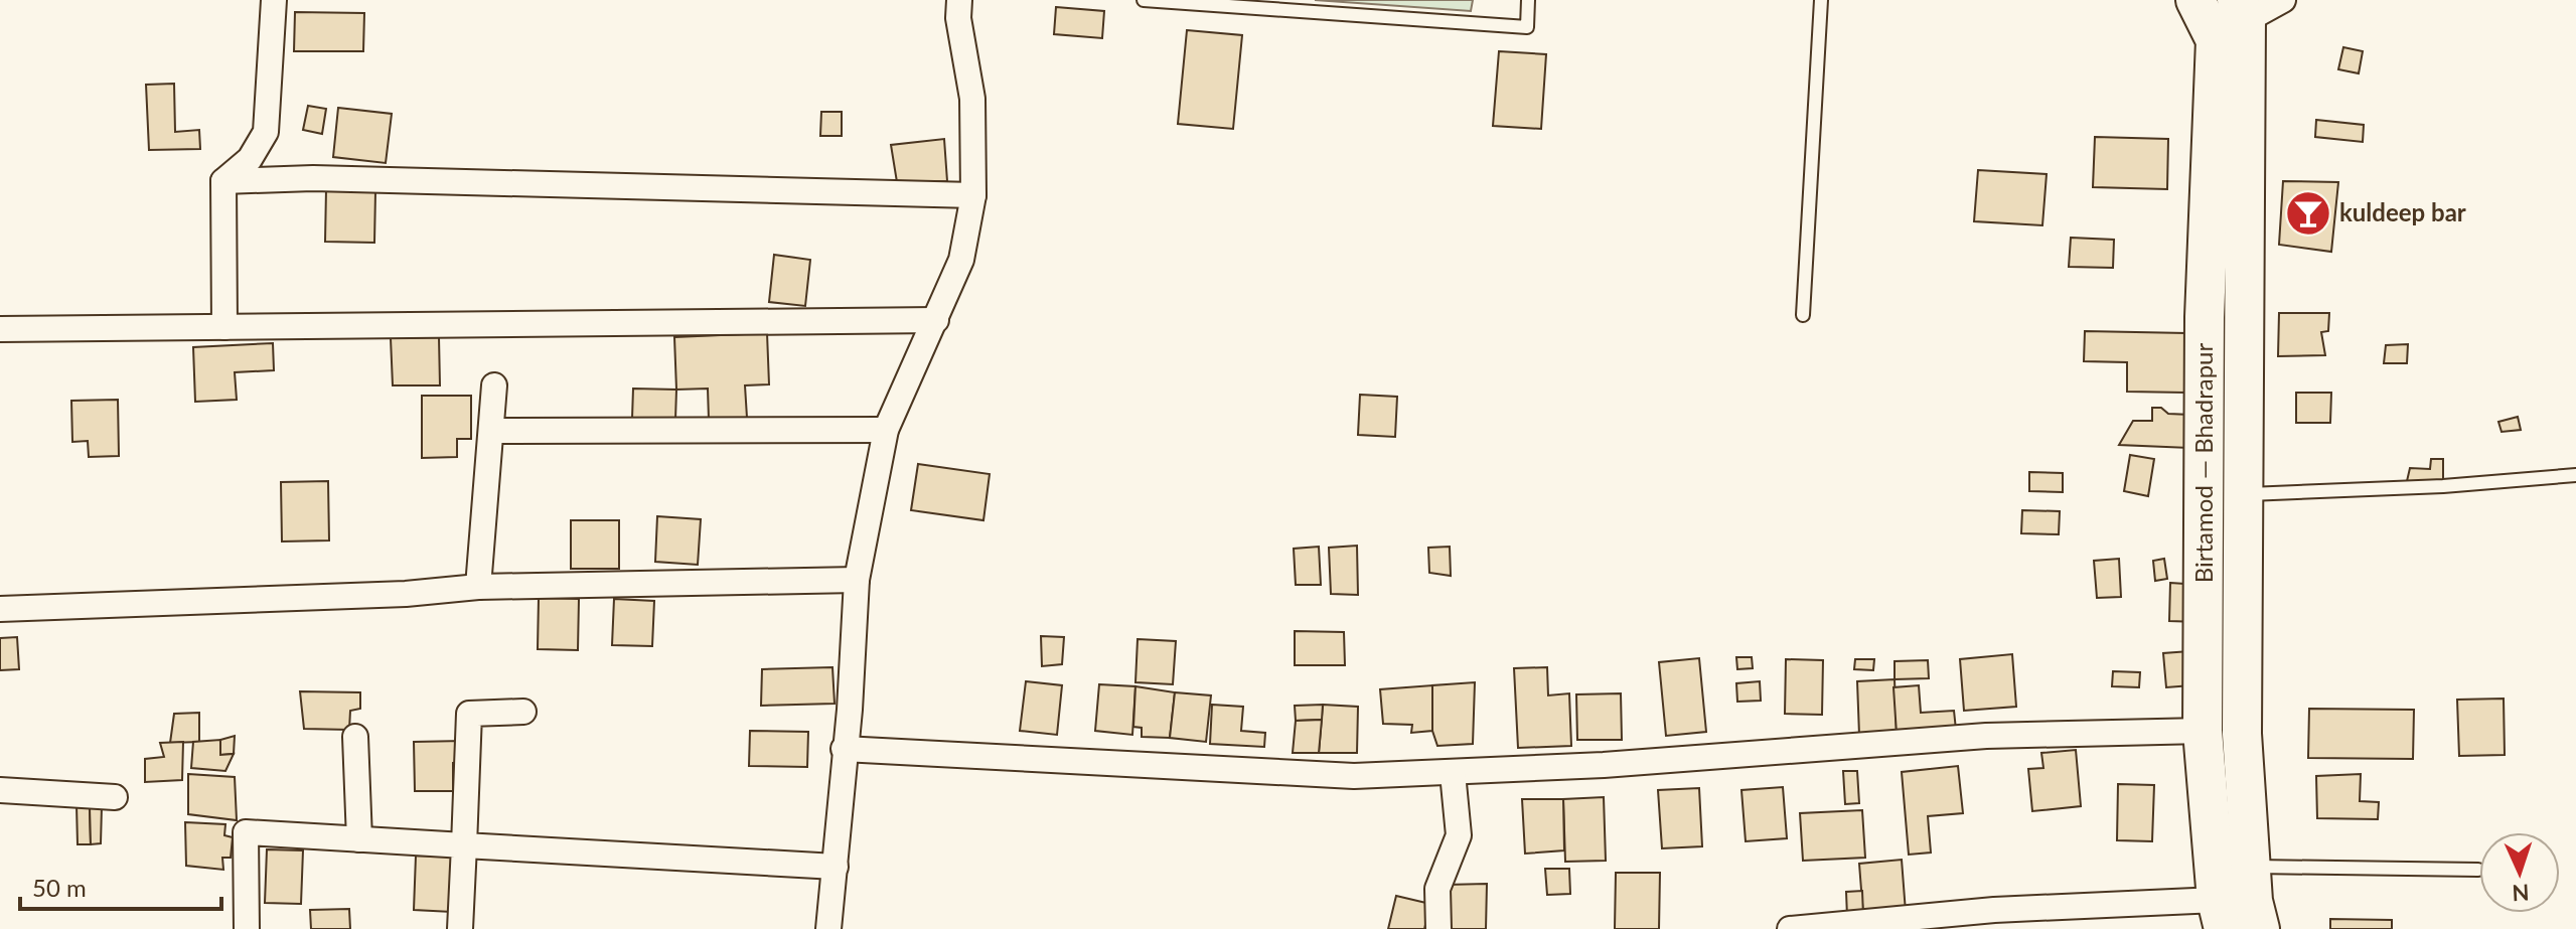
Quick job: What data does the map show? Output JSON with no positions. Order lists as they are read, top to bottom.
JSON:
{
  "streets": {
    "main road": ["Birtamod — Bhadrapur"]
  },
  "places": {
    "bar": ["kuldeep bar"]
  },
  "scale_bar": "50 m",
  "north": "bottom"
}
